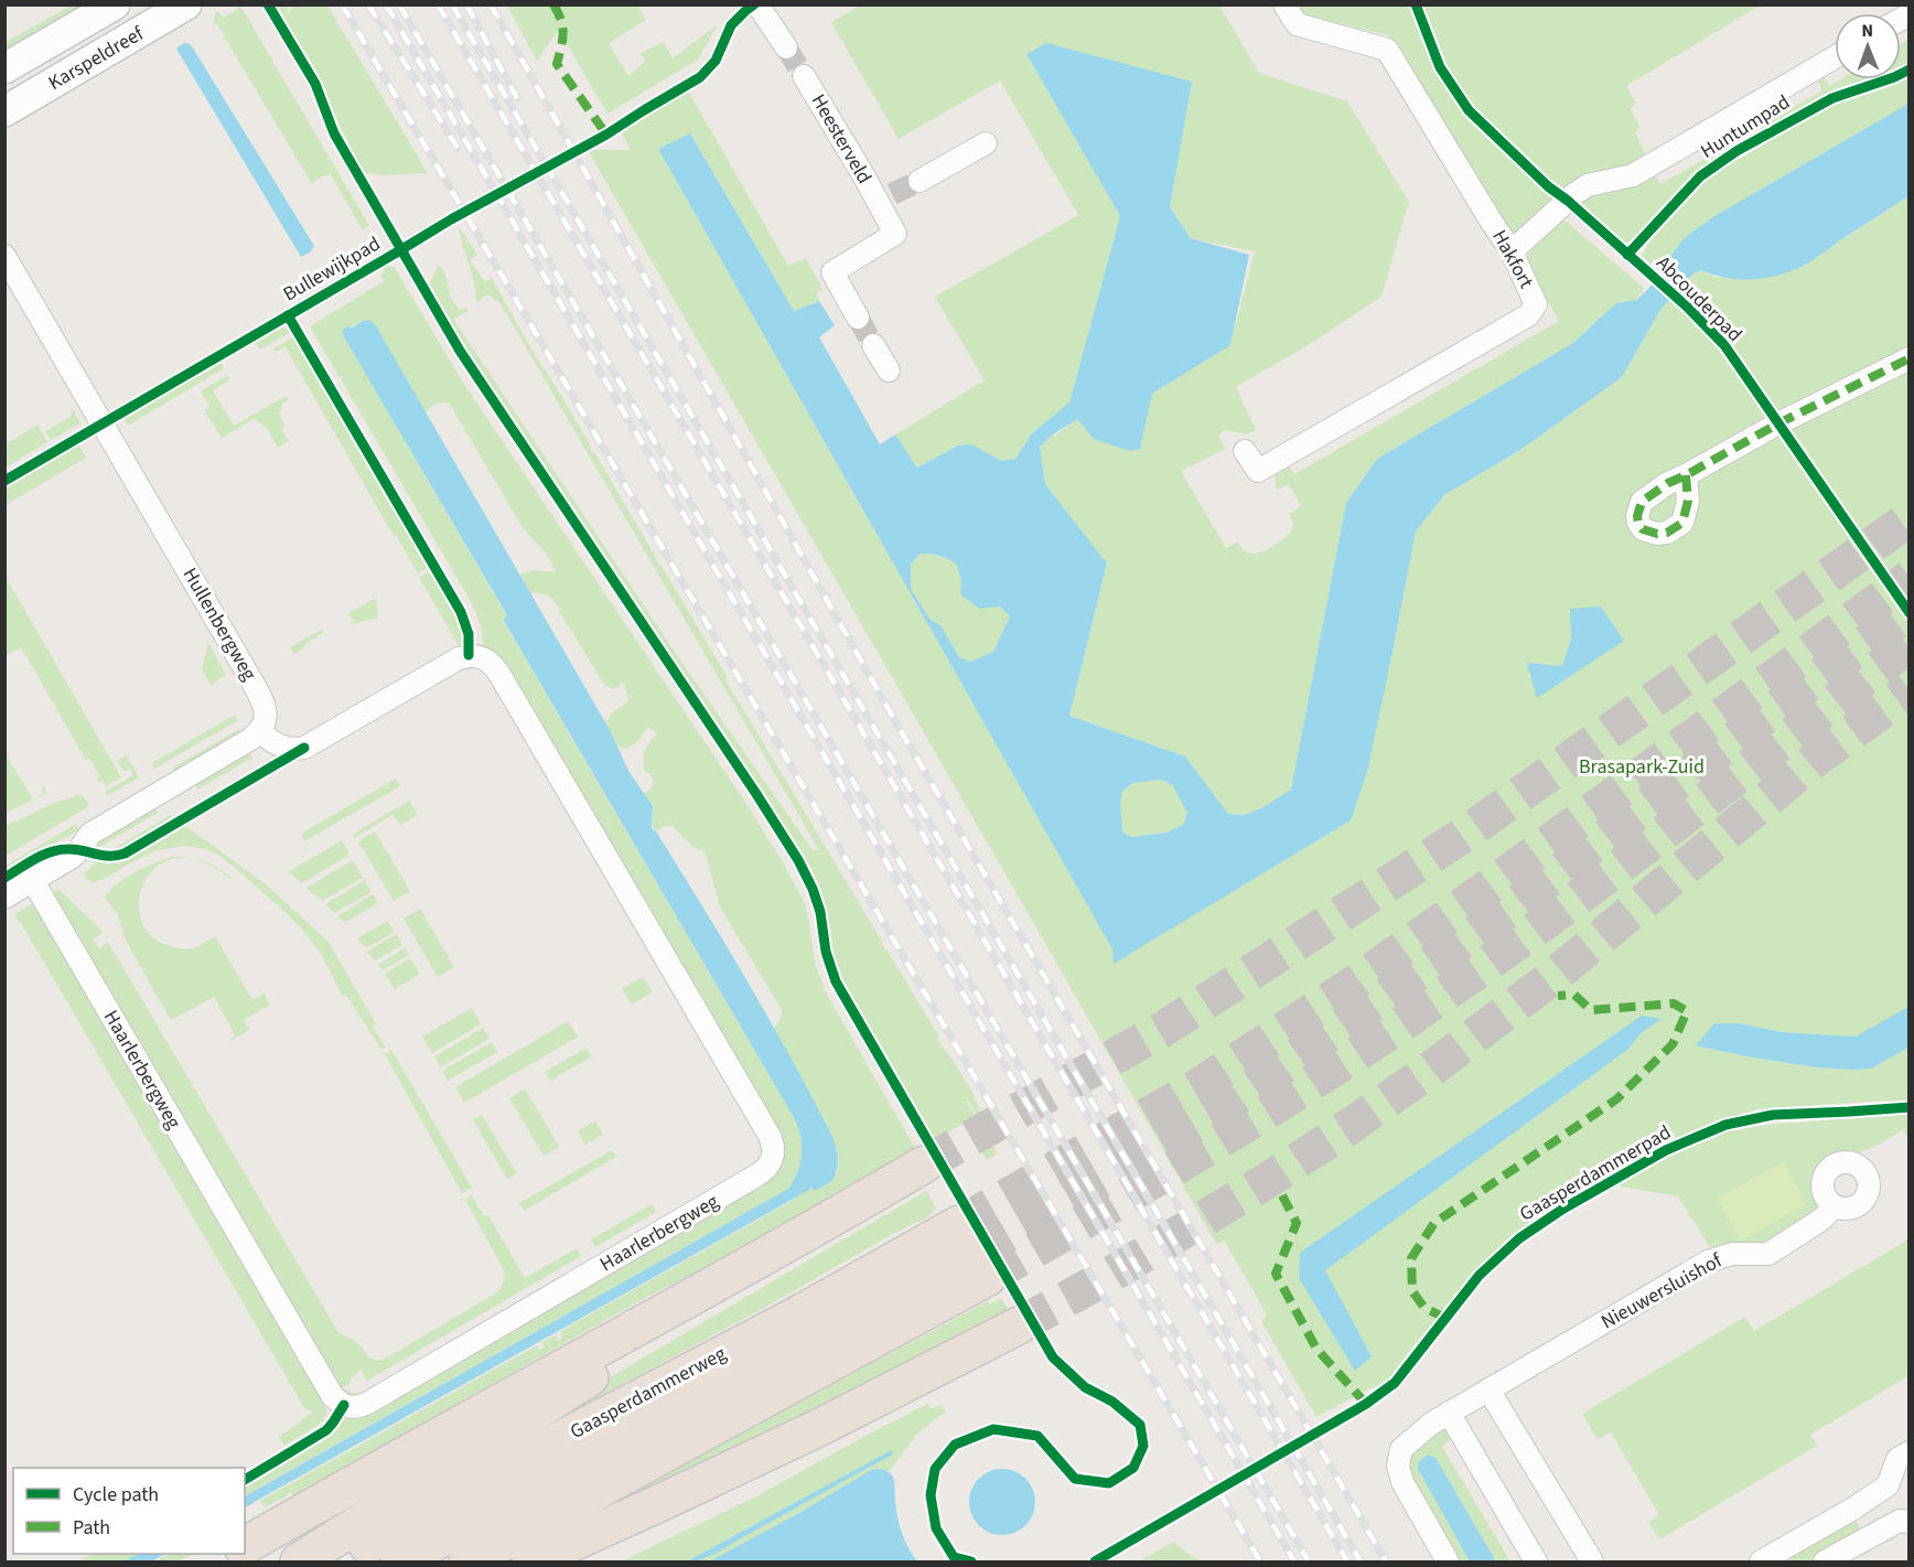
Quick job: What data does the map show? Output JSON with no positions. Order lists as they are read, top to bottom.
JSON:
{
  "streets": {
    "highway": ["Gaasperdammerweg"],
    "main road": ["Karspeldreef"],
    "street": [
      "Heesterveld",
      "Hakfort",
      "Hullenbergweg",
      "Haarlerbergweg",
      "Nieuwersluishof"
    ],
    "cycle path": [
      "Huntumpad",
      "Bullewijkpad",
      "Abcouderpad",
      "Gaasperdammerpad"
    ]
  },
  "crossings": [
    ["Hullenbergweg", "Haarlerbergweg"]
  ],
  "parks": ["Brasapark-Zuid"],
  "legend": ["Cycle path", "Path"],
  "north": "top"
}
